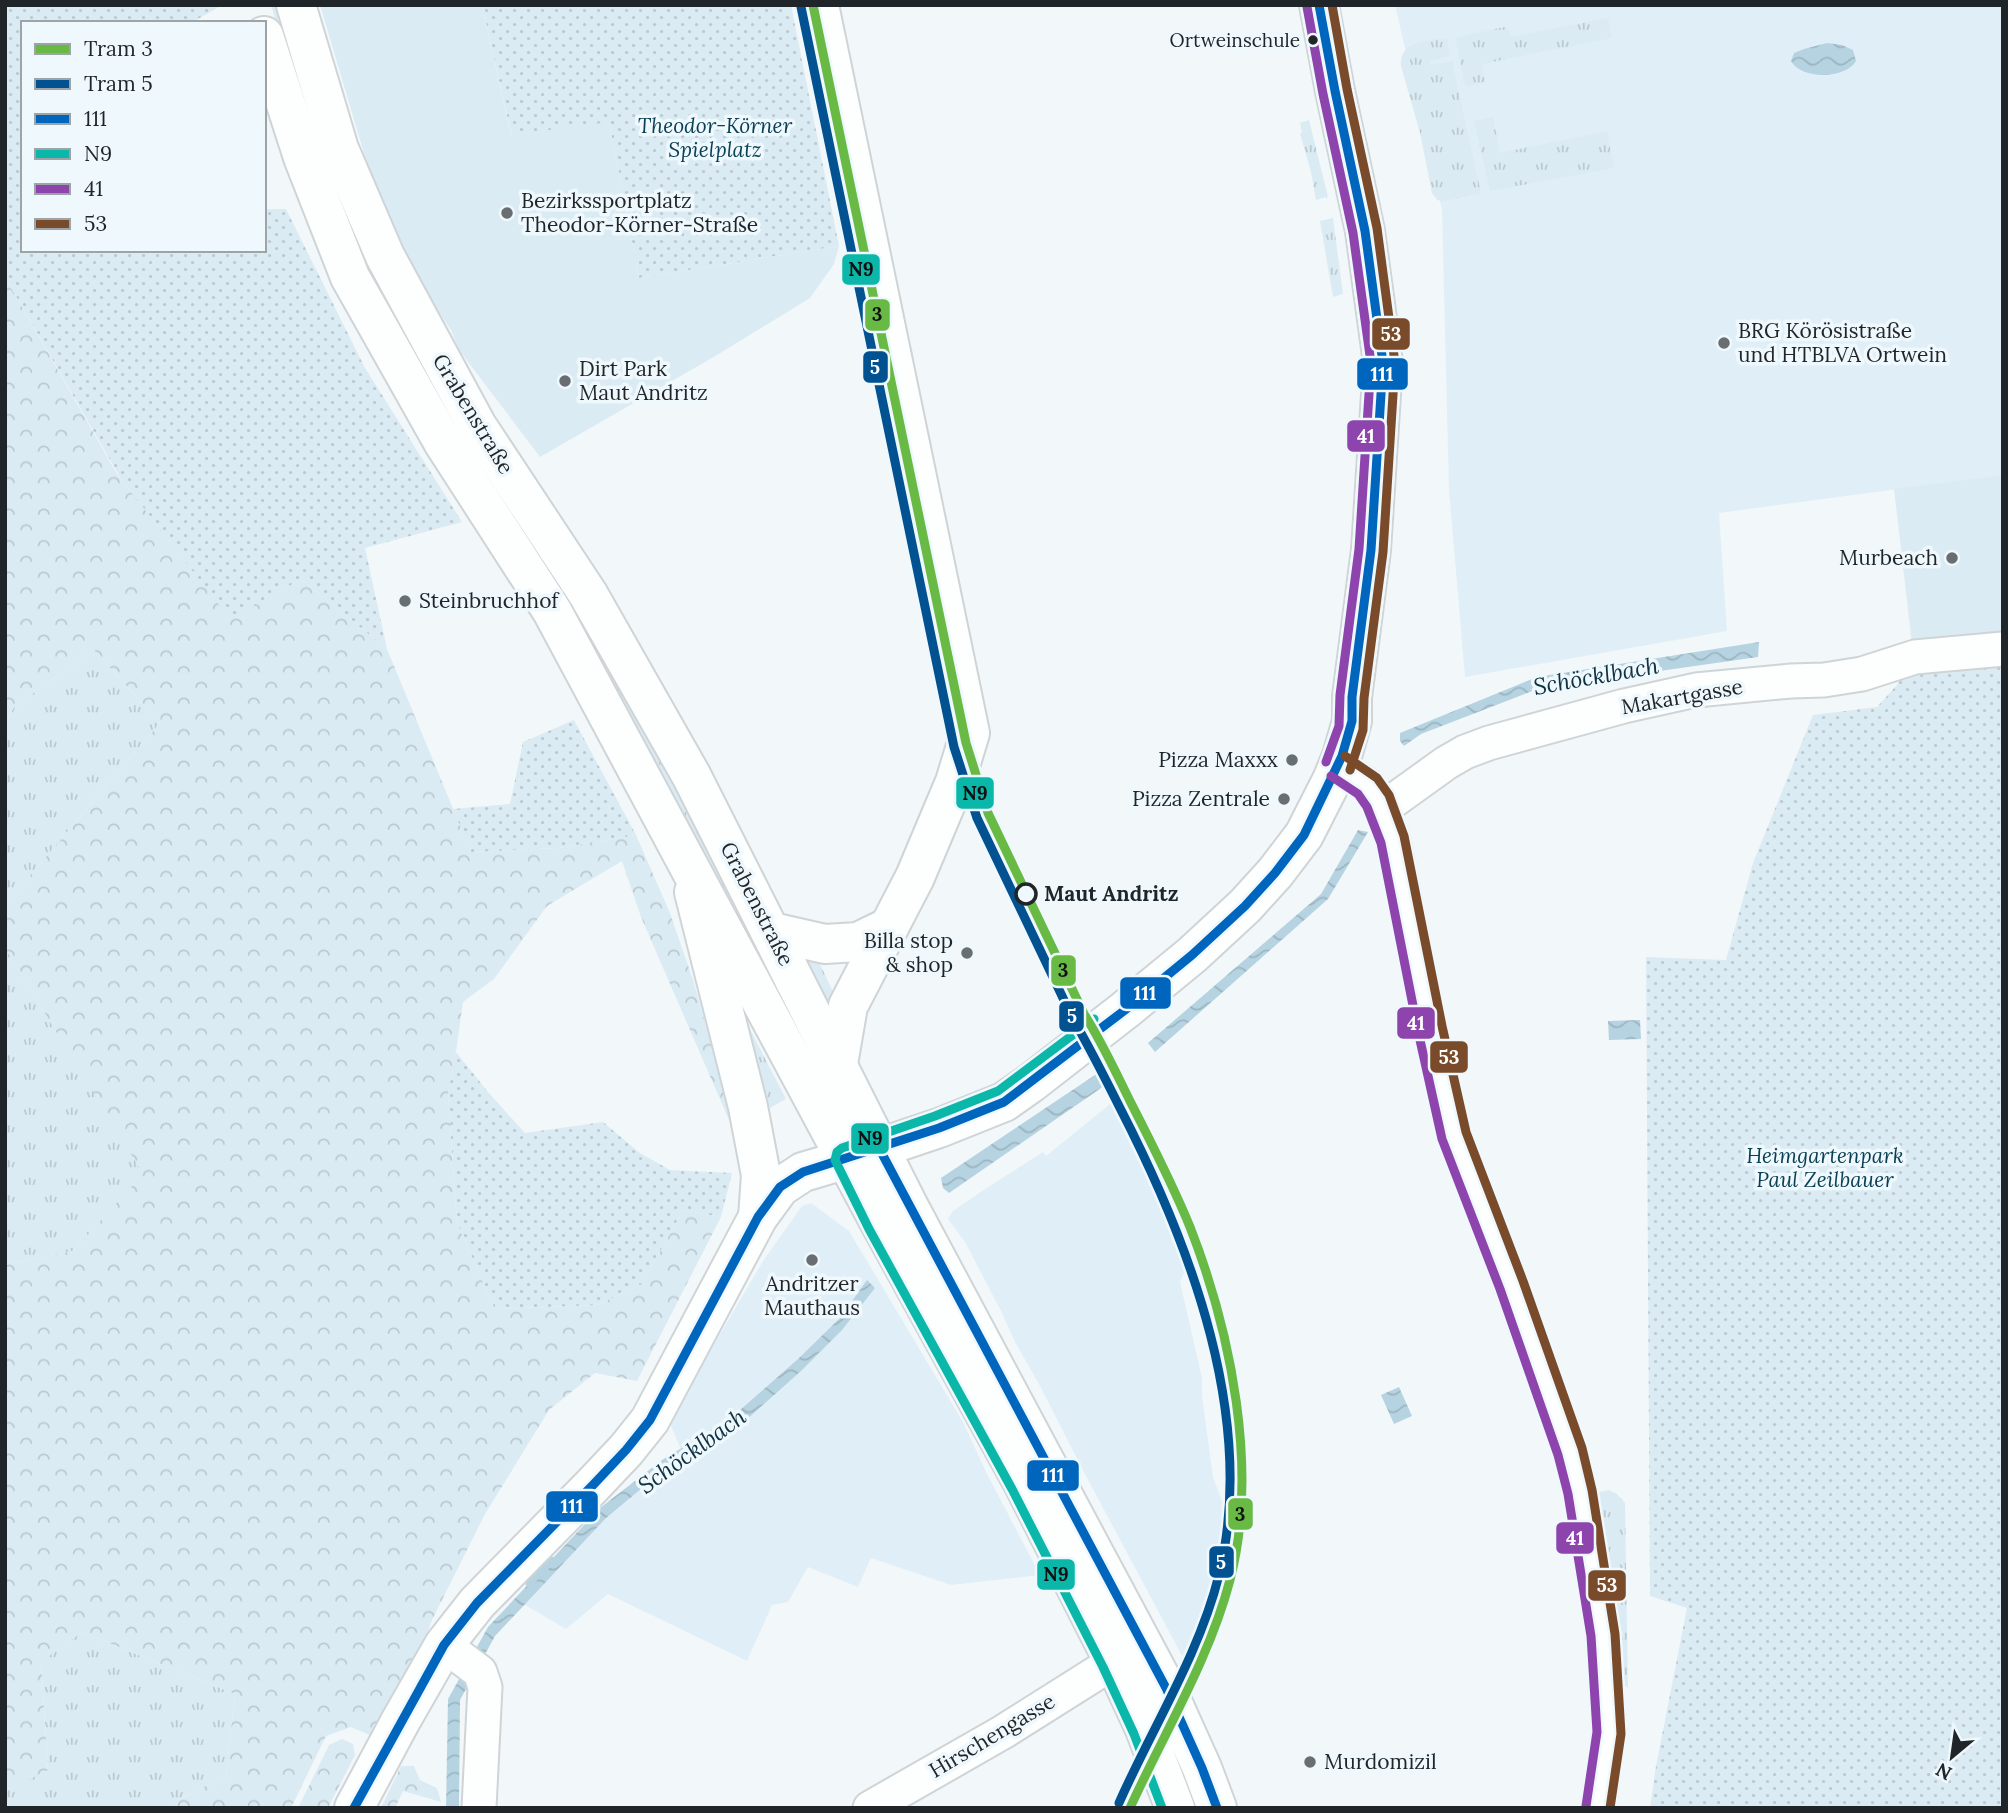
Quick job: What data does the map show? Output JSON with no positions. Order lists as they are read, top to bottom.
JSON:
{
  "streets": {
    "main road": ["Grabenstraße"],
    "street": ["Makartgasse", "Hirschengasse"]
  },
  "crossings": [
    ["Grabenstraße", "Hirschengasse"]
  ],
  "water": ["Schöcklbach"],
  "parks": ["Theodor-Körner Spielplatz", "Heimgartenpark Paul Zeilbauer"],
  "places": [
    "Ortweinschule",
    "Bezirkssportplatz Theodor-Körner-Straße",
    "BRG Körösistraße und HTBLVA Ortwein",
    "Dirt Park Maut Andritz",
    "Murbeach",
    "Steinbruchhof",
    "Pizza Maxxx",
    "Pizza Zentrale",
    "Maut Andritz",
    "Billa stop & shop",
    "Andritzer Mauthaus",
    "Murdomizil"
  ],
  "lines": [
    "tram line 3",
    "transit line 111",
    "transit line 53",
    "tram line 5",
    "transit line N9",
    "transit line 41"
  ],
  "legend": [
    "Tram 3",
    "Tram 5",
    "111",
    "N9",
    "41",
    "53"
  ],
  "north": "bottom left"
}
